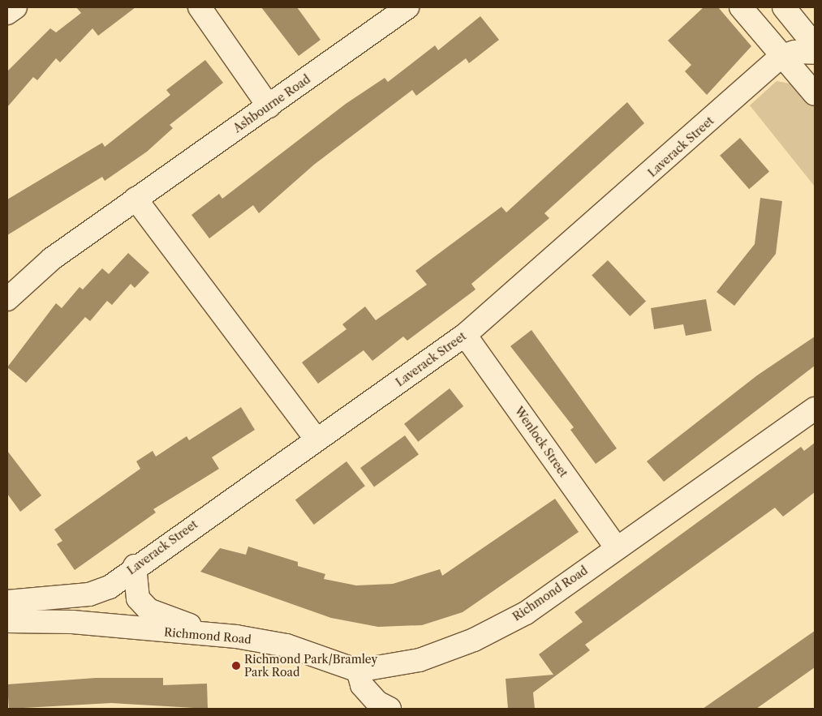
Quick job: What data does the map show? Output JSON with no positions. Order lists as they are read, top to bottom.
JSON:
{
  "streets": {
    "main road": [
      "Ashbourne Road",
      "Laverack Street",
      "Wenlock Street",
      "Richmond Road"
    ]
  },
  "crossings": [
    ["Laverack Street", "Wenlock Street"],
    ["Wenlock Street", "Richmond Road"]
  ],
  "places": ["Richmond Park/Bramley Park Road"]
}
